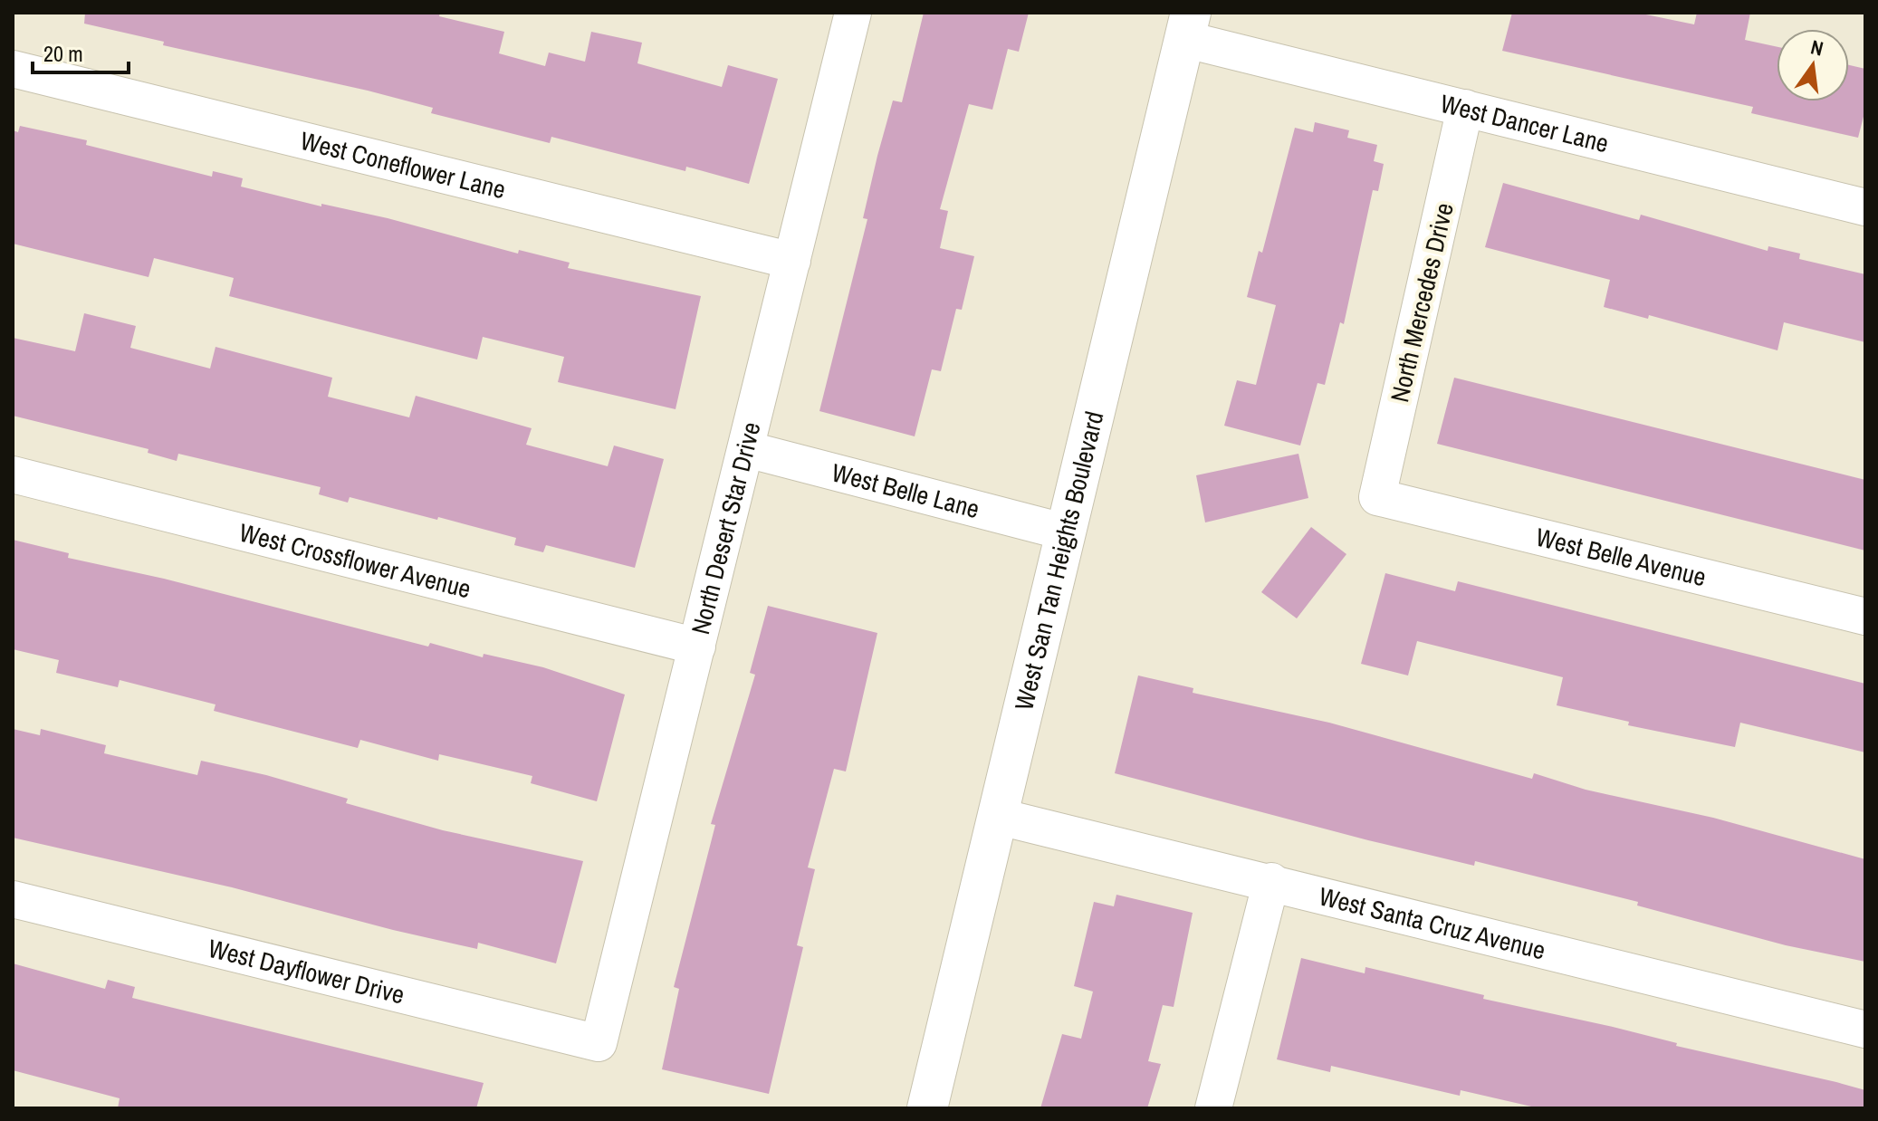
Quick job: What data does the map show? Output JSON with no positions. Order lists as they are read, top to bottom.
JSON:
{
  "streets": {
    "street": [
      "West Dancer Lane",
      "West Coneflower Lane",
      "North Mercedes Drive",
      "West Belle Lane",
      "North Desert Star Drive",
      "West Belle Avenue",
      "West Crossflower Avenue",
      "West San Tan Heights Boulevard",
      "West Santa Cruz Avenue",
      "West Dayflower Drive"
    ]
  },
  "crossings": [
    ["West Dancer Lane", "North Mercedes Drive"],
    ["West Dancer Lane", "West San Tan Heights Boulevard"],
    ["West Coneflower Lane", "North Desert Star Drive"],
    ["North Mercedes Drive", "West Belle Avenue"],
    ["West Belle Lane", "North Desert Star Drive"],
    ["West Belle Lane", "West San Tan Heights Boulevard"],
    ["North Desert Star Drive", "West Crossflower Avenue"],
    ["North Desert Star Drive", "West Dayflower Drive"],
    ["West San Tan Heights Boulevard", "West Santa Cruz Avenue"]
  ],
  "scale_bar": "20 m",
  "north": "top"
}
